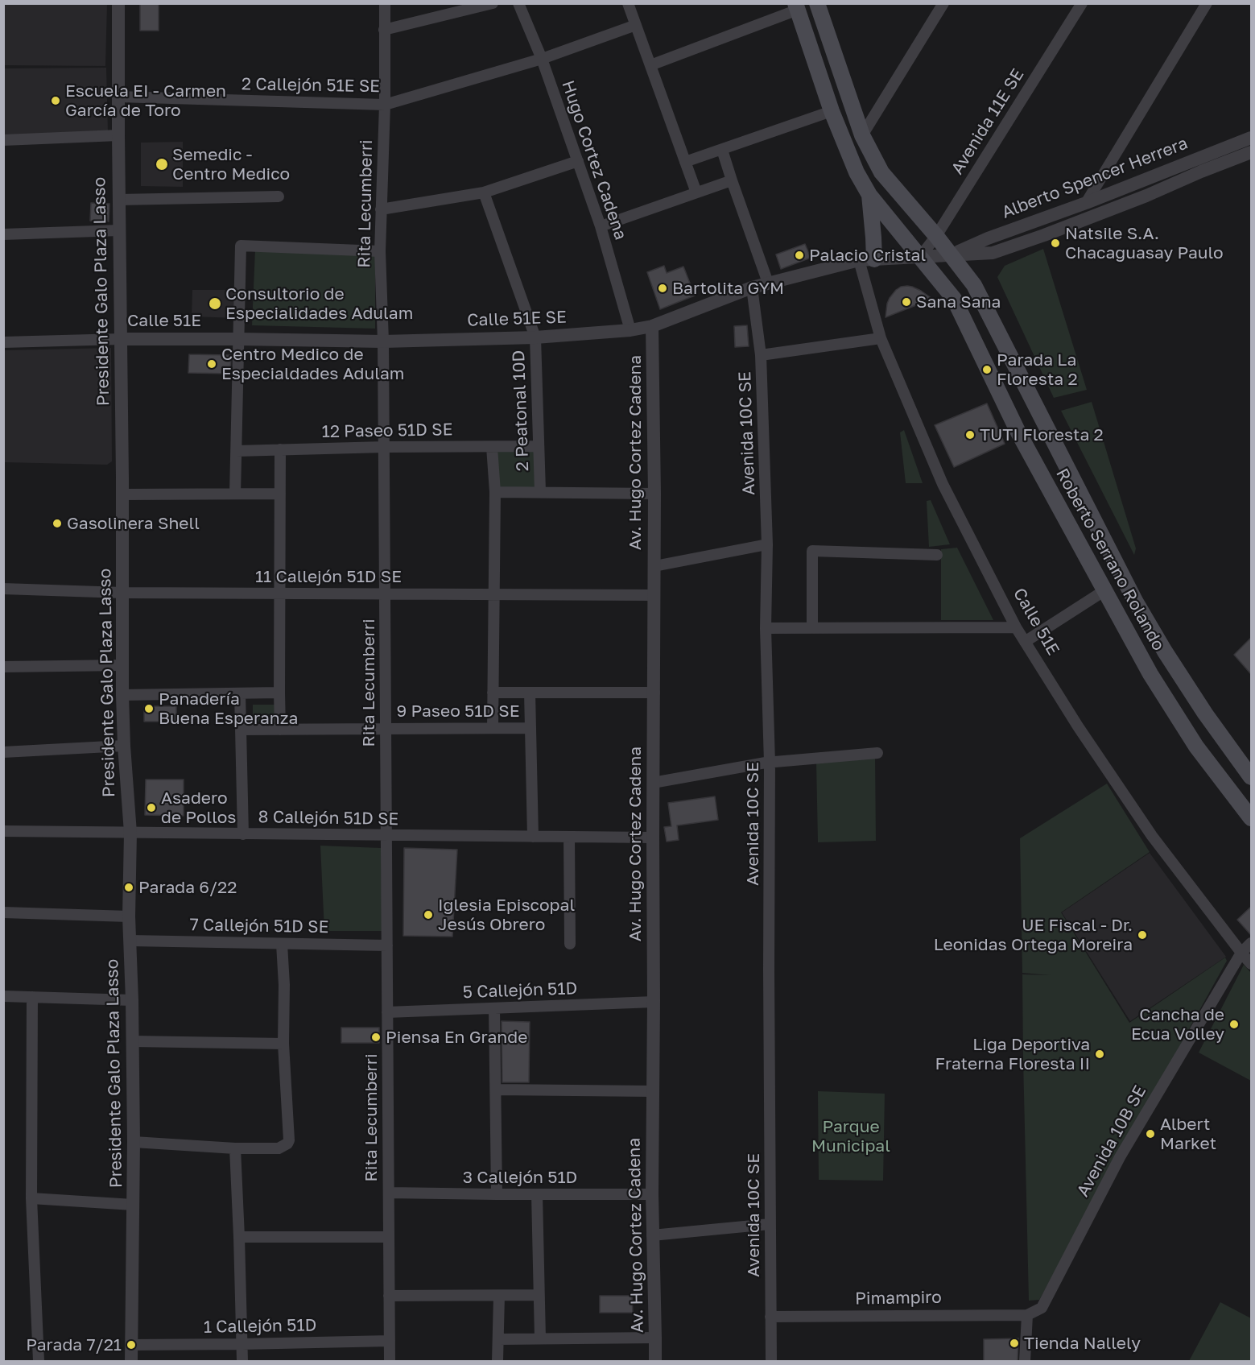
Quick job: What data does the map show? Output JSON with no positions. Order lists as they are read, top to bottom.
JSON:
{
  "streets": {
    "main road": ["Roberto Serrano Rolando"],
    "street": [
      "2 Callejón 51E SE",
      "Avenida 11E SE",
      "Hugo Cortez Cadena",
      "Alberto Spencer Herrera",
      "Rita Lecumberri",
      "Presidente Galo Plaza Lasso",
      "Calle 51E SE",
      "Calle 51E",
      "2 Peatonal 10D",
      "12 Paseo 51D SE",
      "Avenida 10C SE",
      "Av. Hugo Cortez Cadena",
      "11 Callejón 51D SE",
      "9 Paseo 51D SE",
      "8 Callejón 51D SE",
      "7 Callejón 51D SE",
      "5 Callejón 51D",
      "Avenida 10B SE",
      "3 Callejón 51D",
      "Pimampiro",
      "1 Callejón 51D"
    ]
  },
  "crossings": [
    ["2 Callejón 51E SE", "Hugo Cortez Cadena"],
    ["2 Callejón 51E SE", "Rita Lecumberri"],
    ["2 Callejón 51E SE", "Presidente Galo Plaza Lasso"],
    ["Avenida 11E SE", "Alberto Spencer Herrera"],
    ["Avenida 11E SE", "Roberto Serrano Rolando"],
    ["Hugo Cortez Cadena", "Calle 51E SE"],
    ["Alberto Spencer Herrera", "Calle 51E SE"],
    ["Alberto Spencer Herrera", "Calle 51E"],
    ["Alberto Spencer Herrera", "Avenida 10C SE"],
    ["Alberto Spencer Herrera", "Av. Hugo Cortez Cadena"],
    ["Alberto Spencer Herrera", "Roberto Serrano Rolando"],
    ["Rita Lecumberri", "Calle 51E SE"],
    ["Rita Lecumberri", "Calle 51E"],
    ["Rita Lecumberri", "12 Paseo 51D SE"],
    ["Rita Lecumberri", "11 Callejón 51D SE"],
    ["Rita Lecumberri", "9 Paseo 51D SE"],
    ["Rita Lecumberri", "8 Callejón 51D SE"],
    ["Rita Lecumberri", "7 Callejón 51D SE"],
    ["Rita Lecumberri", "5 Callejón 51D"],
    ["Rita Lecumberri", "3 Callejón 51D"],
    ["Rita Lecumberri", "1 Callejón 51D"],
    ["Presidente Galo Plaza Lasso", "Calle 51E"],
    ["Presidente Galo Plaza Lasso", "11 Callejón 51D SE"],
    ["Presidente Galo Plaza Lasso", "8 Callejón 51D SE"],
    ["Presidente Galo Plaza Lasso", "7 Callejón 51D SE"],
    ["Presidente Galo Plaza Lasso", "1 Callejón 51D"],
    ["Calle 51E SE", "Calle 51E"],
    ["Calle 51E SE", "2 Peatonal 10D"],
    ["Calle 51E SE", "Av. Hugo Cortez Cadena"],
    ["Calle 51E", "Avenida 10B SE"],
    ["2 Peatonal 10D", "12 Paseo 51D SE"],
    ["Avenida 10C SE", "Pimampiro"],
    ["Av. Hugo Cortez Cadena", "11 Callejón 51D SE"],
    ["Av. Hugo Cortez Cadena", "8 Callejón 51D SE"],
    ["Av. Hugo Cortez Cadena", "5 Callejón 51D"],
    ["Av. Hugo Cortez Cadena", "3 Callejón 51D"],
    ["Avenida 10B SE", "Pimampiro"]
  ],
  "parks": ["Parque Municipal"],
  "places": [
    "Escuela EI - Carmen García de Toro",
    "Semedic - Centro Medico",
    "Natsile S.A. Chacaguasay Paulo",
    "Palacio Cristal",
    "Bartolita GYM",
    "Sana Sana",
    "Consultorio de Especialidades Adulam",
    "Centro Medico de Especialdades Adulam",
    "Parada La Floresta 2",
    "TUTI Floresta 2",
    "Gasolinera Shell",
    "Panadería Buena Esperanza",
    "Asadero de Pollos",
    "Parada 6/22",
    "Iglesia Episcopal Jesús Obrero",
    "UE Fiscal - Dr. Leonidas Ortega Moreira",
    "Cancha de Ecua Volley",
    "Piensa En Grande",
    "Liga Deportiva Fraterna Floresta II",
    "Albert Market",
    "Tienda Nallely",
    "Parada 7/21"
  ]
}
